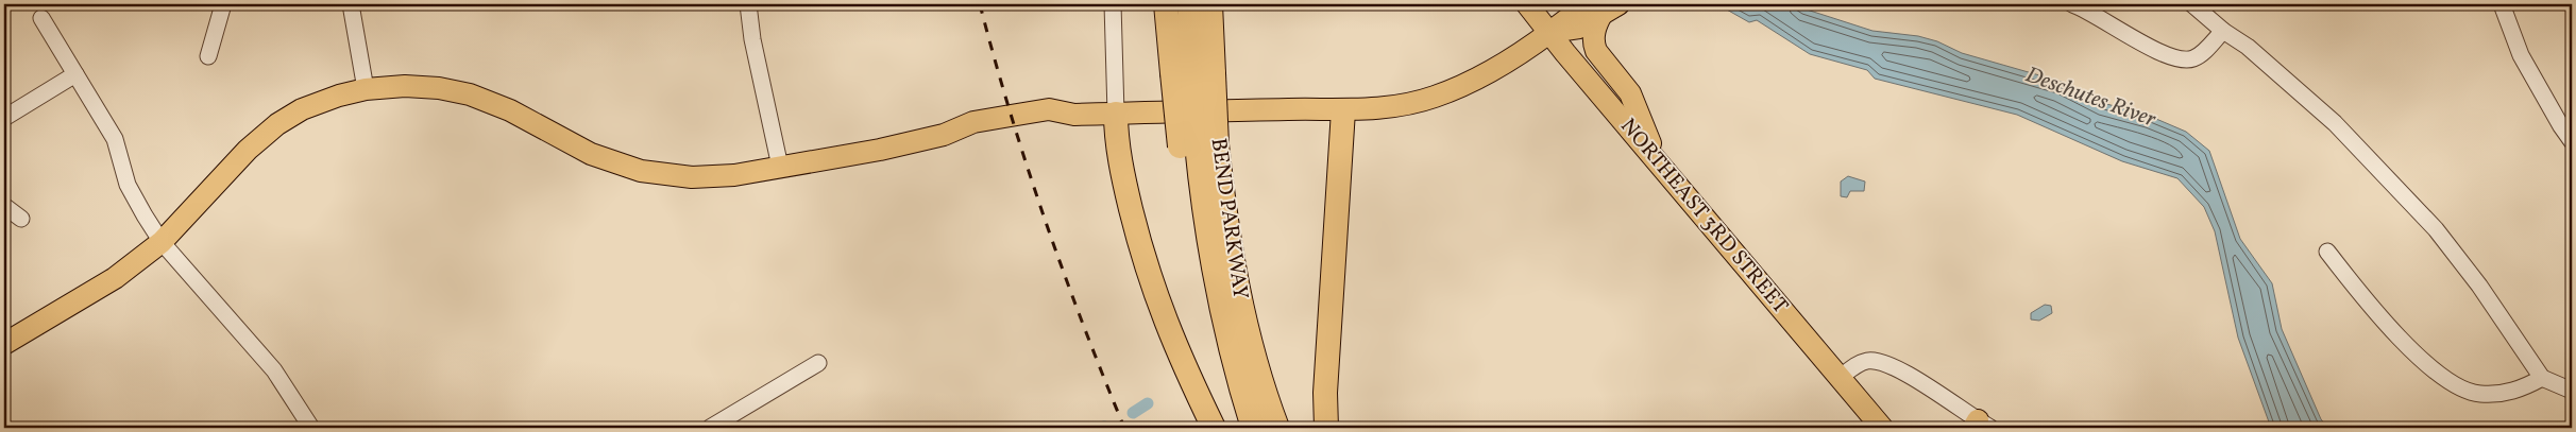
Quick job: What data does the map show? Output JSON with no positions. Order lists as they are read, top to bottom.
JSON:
{
  "streets": {
    "highway": ["BEND PARKWAY"],
    "main road": ["NORTHEAST 3RD STREET"]
  },
  "water": ["Deschutes River"]
}
